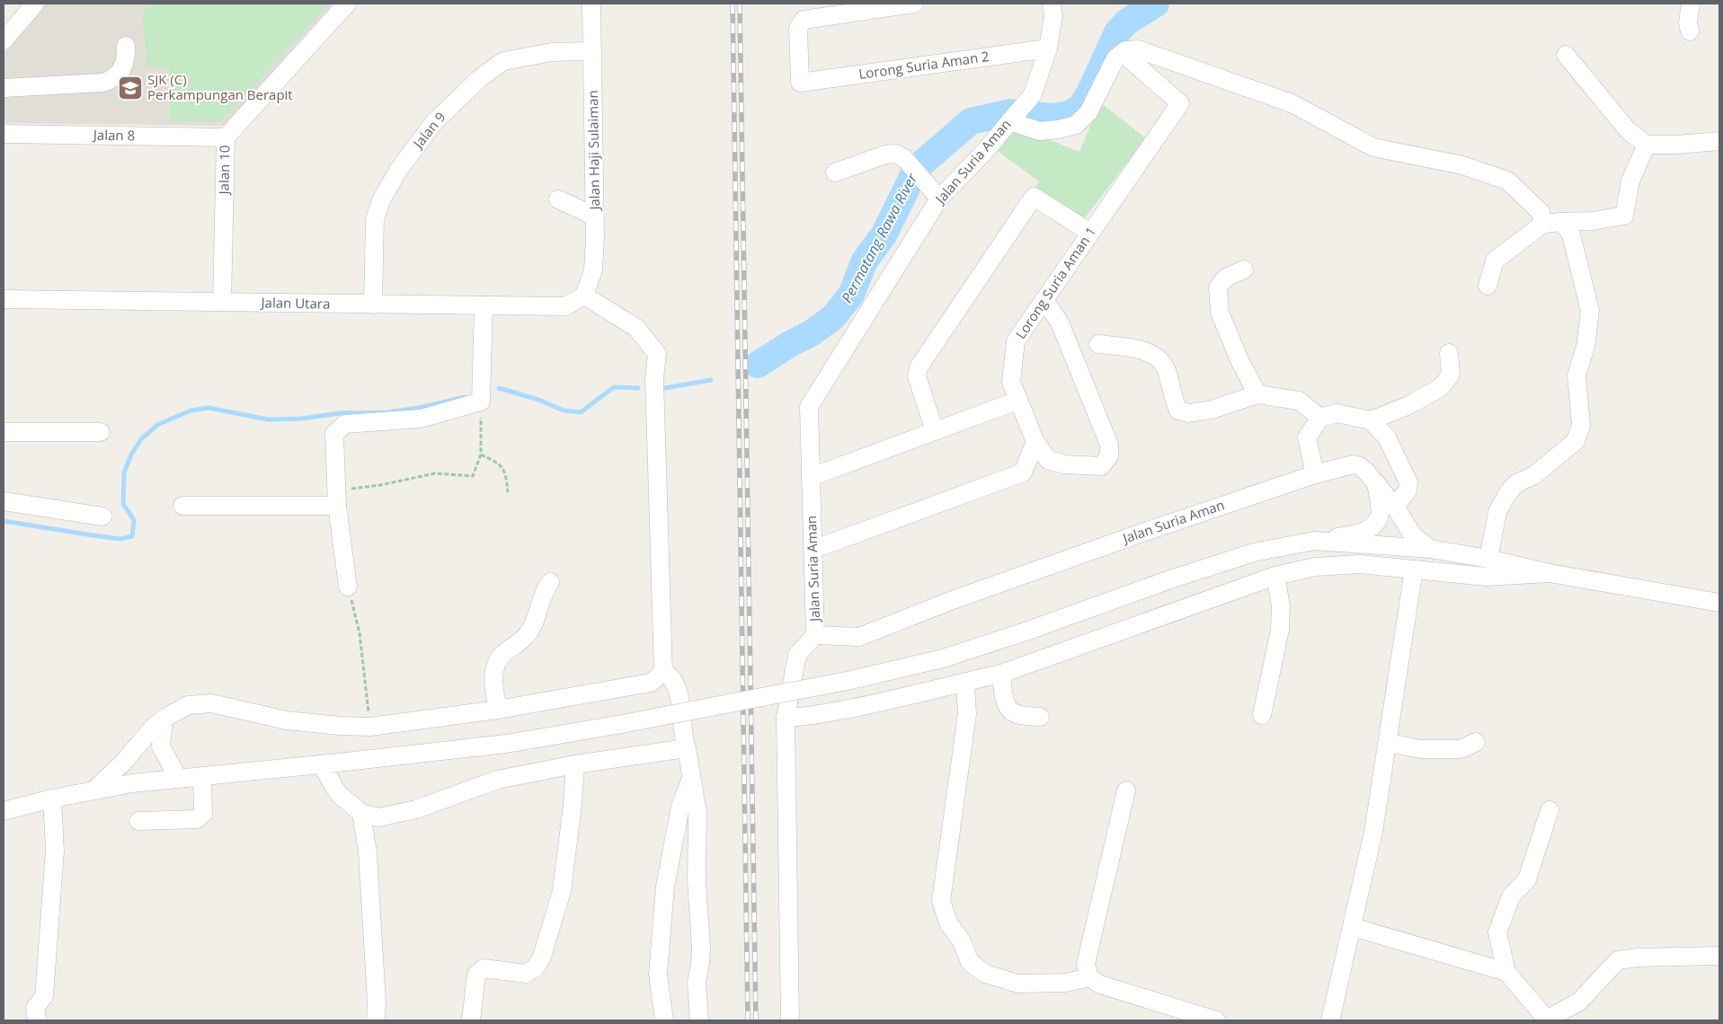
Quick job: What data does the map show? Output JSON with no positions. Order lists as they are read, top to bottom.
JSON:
{
  "streets": {
    "street": [
      "Lorong Suria Aman 2",
      "Jalan 9",
      "Jalan 8",
      "Jalan Haji Sulaiman",
      "Jalan Suria Aman",
      "Jalan 10",
      "Lorong Suria Aman 1",
      "Jalan Utara"
    ]
  },
  "crossings": [
    ["Lorong Suria Aman 2", "Jalan Suria Aman"],
    ["Jalan 9", "Jalan Haji Sulaiman"],
    ["Jalan 9", "Jalan Utara"],
    ["Jalan 8", "Jalan 10"],
    ["Jalan Haji Sulaiman", "Jalan Utara"],
    ["Jalan 10", "Jalan Utara"]
  ],
  "water": ["Permatang Rawa River"],
  "places": {
    "school or university": ["SJK (C) Perkampungan Berapit"]
  }
}
